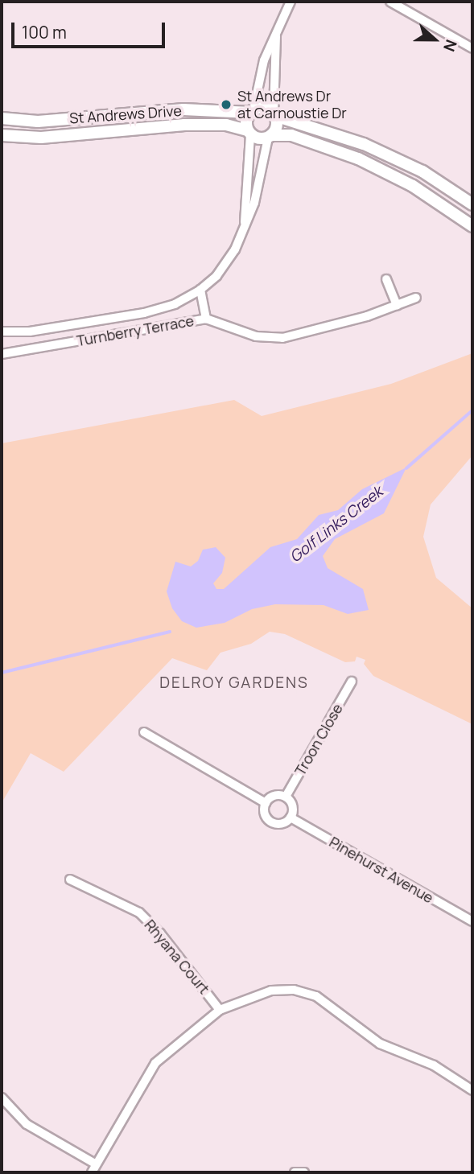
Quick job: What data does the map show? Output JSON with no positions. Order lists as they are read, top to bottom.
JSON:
{
  "streets": {
    "street": [
      "St Andrews Drive",
      "Turnberry Terrace",
      "Troon Close",
      "Pinehurst Avenue",
      "Rhyana Court"
    ]
  },
  "crossings": [
    ["Troon Close", "Pinehurst Avenue"]
  ],
  "districts": ["DELROY GARDENS"],
  "water": ["Golf Links Creek"],
  "places": ["St Andrews Dr at Carnoustie Dr"],
  "scale_bar": "100 m",
  "north": "right"
}
